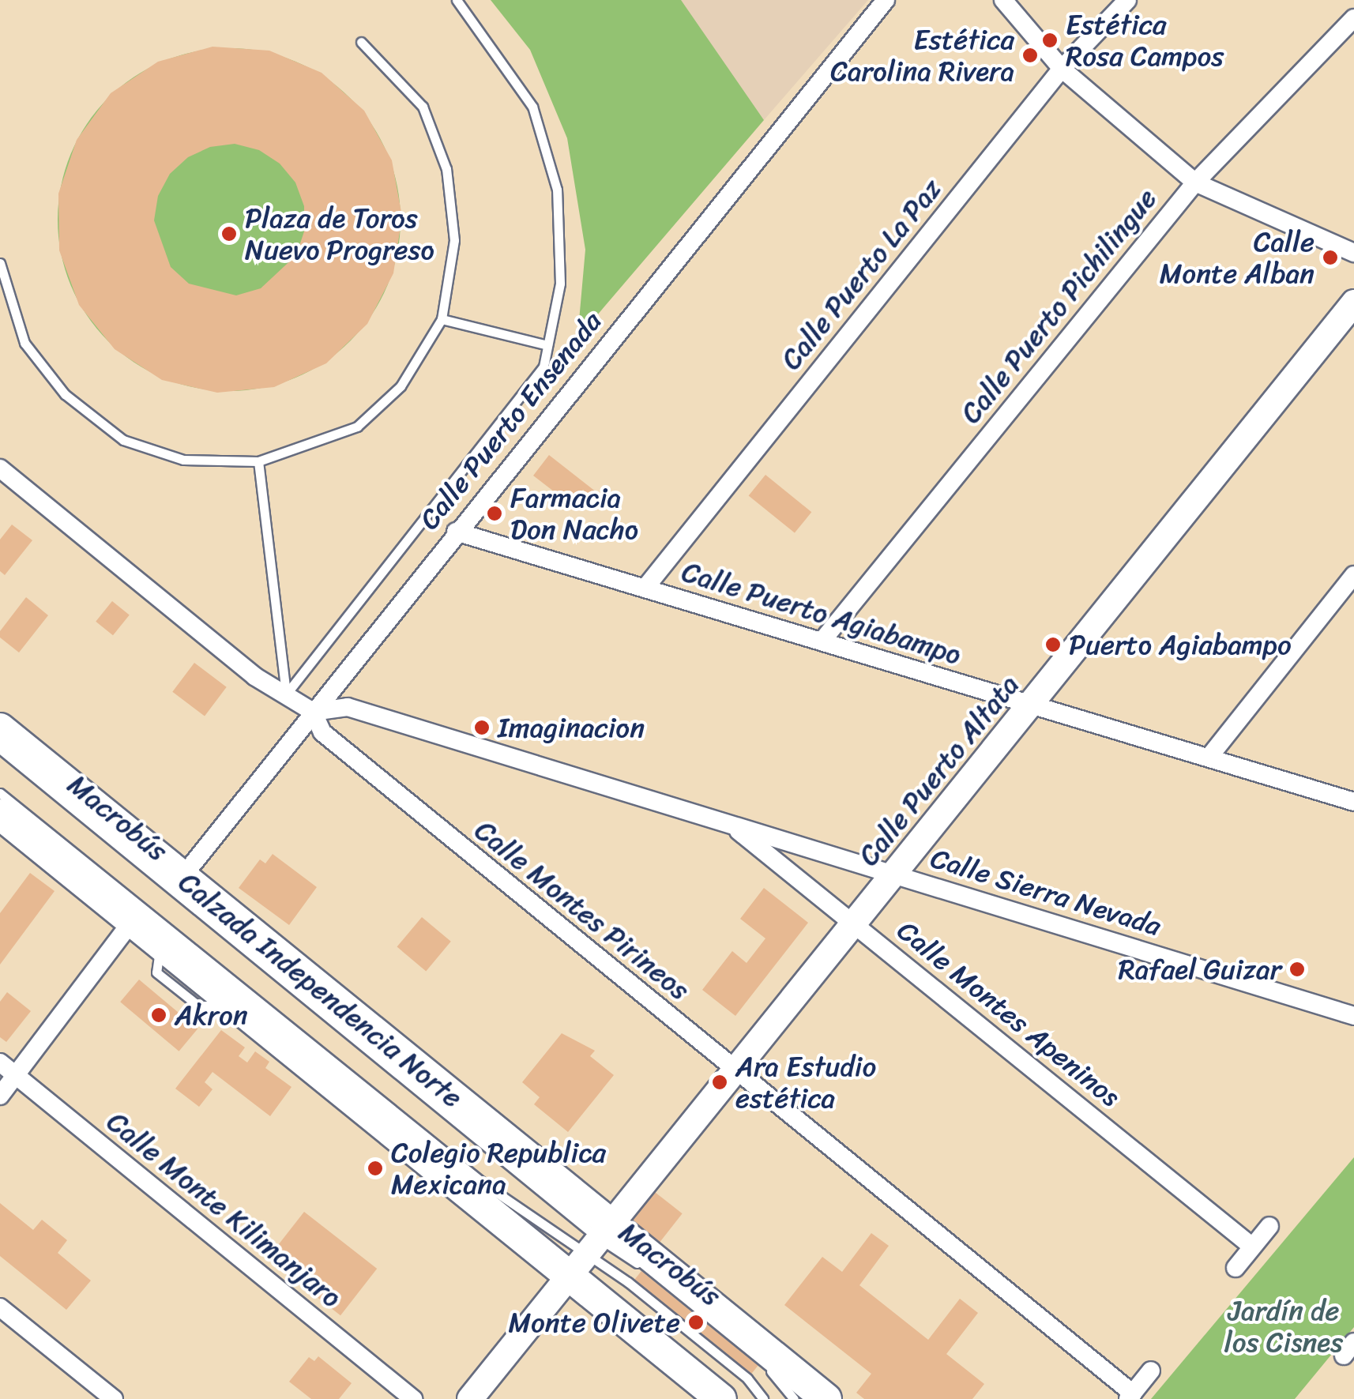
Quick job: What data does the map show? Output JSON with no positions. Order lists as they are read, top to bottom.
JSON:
{
  "streets": {
    "main road": ["Calzada Independencia Norte"],
    "street": [
      "Calle Puerto La Paz",
      "Calle Puerto Pichilingue",
      "Calle Puerto Ensenada",
      "Calle Puerto Agiabampo",
      "Calle Puerto Altata",
      "Calle Sierra Nevada",
      "Calle Montes Pirineos",
      "Calle Montes Apeninos",
      "Calle Monte Kilimanjaro"
    ],
    "lane": ["Macrobús"]
  },
  "crossings": [
    ["Calle Puerto La Paz", "Calle Puerto Agiabampo"],
    ["Calle Puerto Pichilingue", "Calle Puerto Agiabampo"],
    ["Calle Puerto Ensenada", "Calle Puerto Agiabampo"],
    ["Calle Puerto Ensenada", "Calle Sierra Nevada"],
    ["Calle Puerto Ensenada", "Calle Montes Pirineos"],
    ["Calle Puerto Ensenada", "Calzada Independencia Norte"],
    ["Calle Puerto Agiabampo", "Calle Puerto Altata"],
    ["Calle Puerto Altata", "Macrobús"],
    ["Calle Puerto Altata", "Calle Sierra Nevada"],
    ["Calle Puerto Altata", "Calle Montes Pirineos"],
    ["Calle Puerto Altata", "Calzada Independencia Norte"],
    ["Calle Puerto Altata", "Calle Montes Apeninos"],
    ["Macrobús", "Calzada Independencia Norte"],
    ["Calle Sierra Nevada", "Calle Montes Pirineos"],
    ["Calle Sierra Nevada", "Calle Montes Apeninos"]
  ],
  "parks": ["Jardín de los Cisnes"],
  "places": [
    "Estética Rosa Campos",
    "Estética Carolina Rivera",
    "Plaza de Toros Nuevo Progreso",
    "Calle Monte Alban",
    "Farmacia Don Nacho",
    "Puerto Agiabampo",
    "Imaginacion",
    "Rafael Guizar",
    "Akron",
    "Ara Estudio estética",
    "Colegio Republica Mexicana",
    "Monte Olivete"
  ]
}
